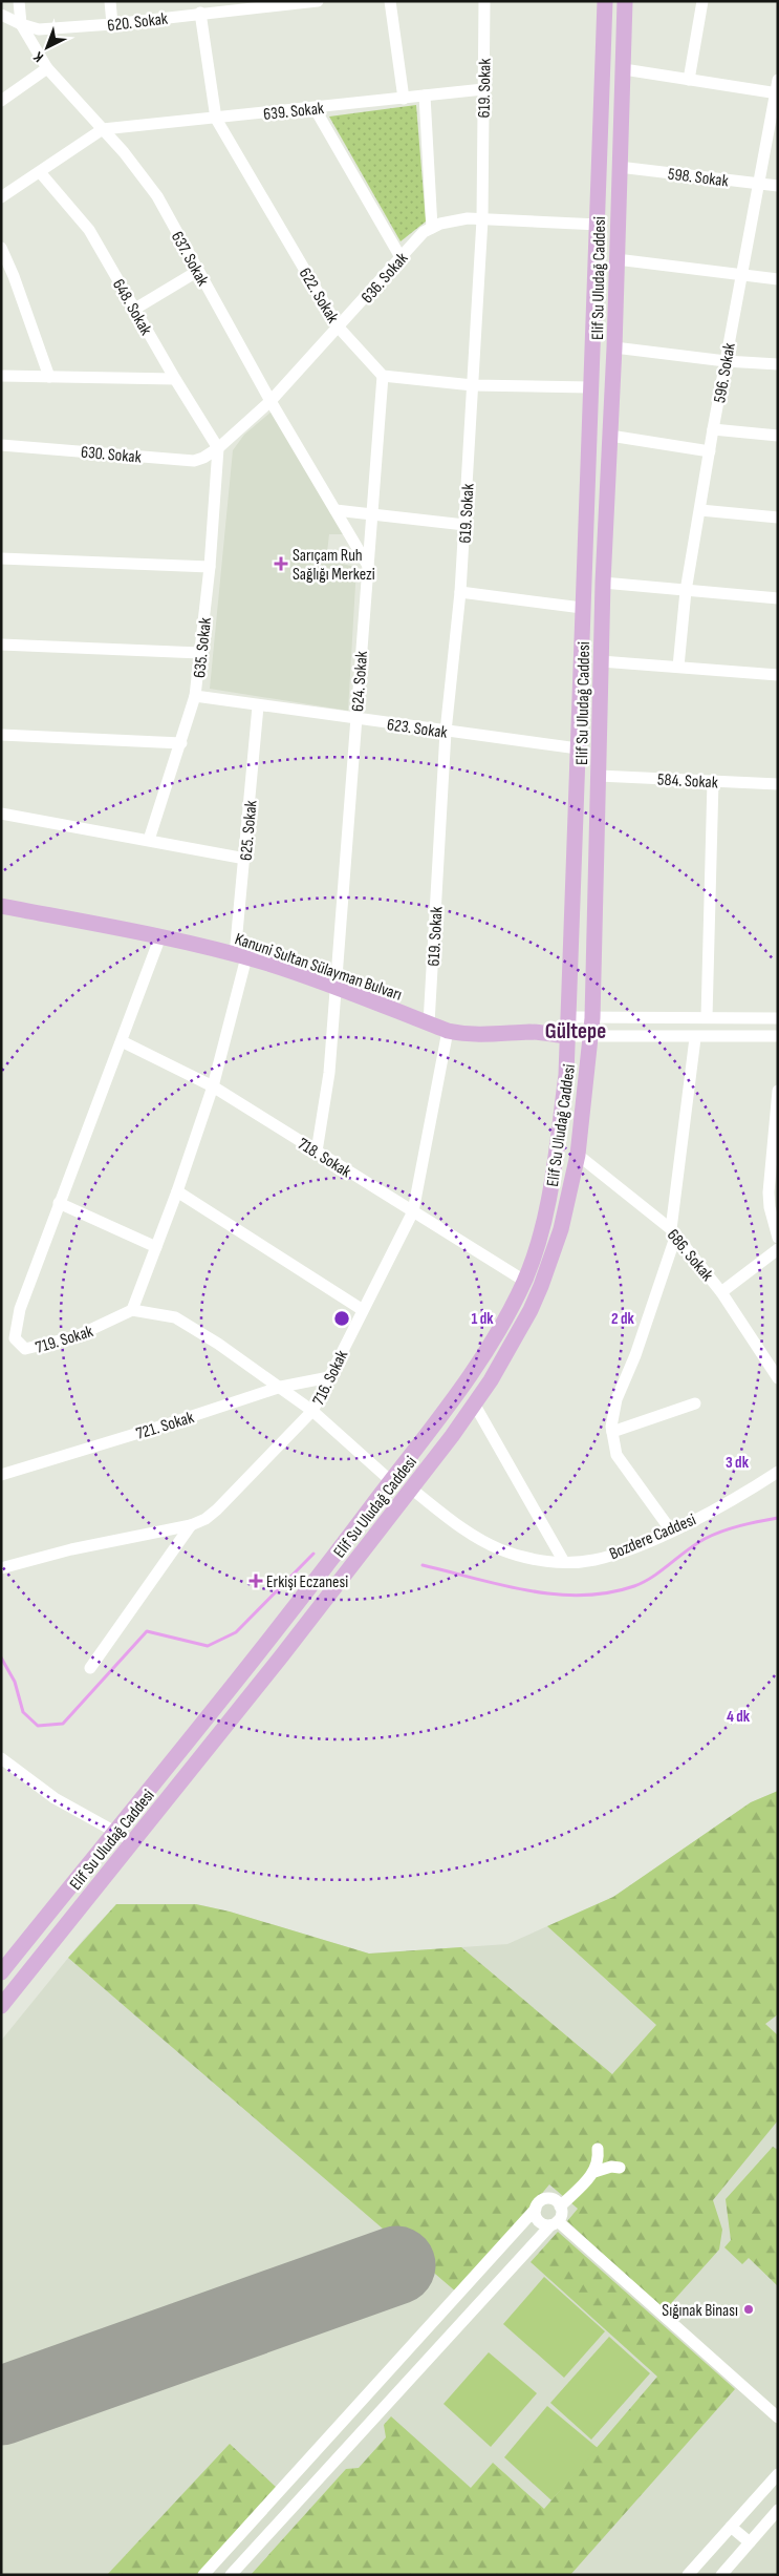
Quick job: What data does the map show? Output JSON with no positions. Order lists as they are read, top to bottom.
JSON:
{
  "streets": {
    "main road": ["Elif Su Uludağ Caddesi", "Kanuni Sultan Sülayman Bulvarı"],
    "street": [
      "620. Sokak",
      "619. Sokak",
      "639. Sokak",
      "598. Sokak",
      "637. Sokak",
      "636. Sokak",
      "622. Sokak",
      "648. Sokak",
      "596. Sokak",
      "630. Sokak",
      "635. Sokak",
      "624. Sokak",
      "623. Sokak",
      "584. Sokak",
      "625. Sokak",
      "718. Sokak",
      "686. Sokak",
      "719. Sokak",
      "716. Sokak",
      "721. Sokak",
      "Bozdere Caddesi"
    ]
  },
  "crossings": [
    ["620. Sokak", "637. Sokak"],
    ["620. Sokak", "622. Sokak"],
    ["619. Sokak", "639. Sokak"],
    ["619. Sokak", "636. Sokak"],
    ["619. Sokak", "623. Sokak"],
    ["619. Sokak", "Kanuni Sultan Sülayman Bulvarı"],
    ["639. Sokak", "637. Sokak"],
    ["639. Sokak", "622. Sokak"],
    ["598. Sokak", "Elif Su Uludağ Caddesi"],
    ["598. Sokak", "596. Sokak"],
    ["637. Sokak", "636. Sokak"],
    ["637. Sokak", "624. Sokak"],
    ["636. Sokak", "Elif Su Uludağ Caddesi"],
    ["636. Sokak", "622. Sokak"],
    ["636. Sokak", "648. Sokak"],
    ["636. Sokak", "630. Sokak"],
    ["636. Sokak", "635. Sokak"],
    ["Elif Su Uludağ Caddesi", "623. Sokak"],
    ["Elif Su Uludağ Caddesi", "584. Sokak"],
    ["Elif Su Uludağ Caddesi", "718. Sokak"],
    ["Elif Su Uludağ Caddesi", "686. Sokak"],
    ["Elif Su Uludağ Caddesi", "Bozdere Caddesi"],
    ["622. Sokak", "624. Sokak"],
    ["648. Sokak", "630. Sokak"],
    ["648. Sokak", "635. Sokak"],
    ["630. Sokak", "635. Sokak"],
    ["635. Sokak", "623. Sokak"],
    ["624. Sokak", "623. Sokak"],
    ["624. Sokak", "Kanuni Sultan Sülayman Bulvarı"],
    ["624. Sokak", "718. Sokak"],
    ["623. Sokak", "625. Sokak"],
    ["625. Sokak", "Kanuni Sultan Sülayman Bulvarı"],
    ["625. Sokak", "718. Sokak"],
    ["625. Sokak", "719. Sokak"],
    ["Kanuni Sultan Sülayman Bulvarı", "719. Sokak"],
    ["Kanuni Sultan Sülayman Bulvarı", "716. Sokak"],
    ["718. Sokak", "719. Sokak"],
    ["718. Sokak", "716. Sokak"],
    ["716. Sokak", "721. Sokak"]
  ],
  "districts": ["Gültepe"],
  "places": {
    "health": ["Sarıçam Ruh Sağlığı Merkezi", "Erkişi Eczanesi"],
    "other": ["Sığınak Binası"]
  },
  "north": "bottom left",
  "rings": [
    "1 dk",
    "2 dk",
    "3 dk",
    "4 dk"
  ]
}
